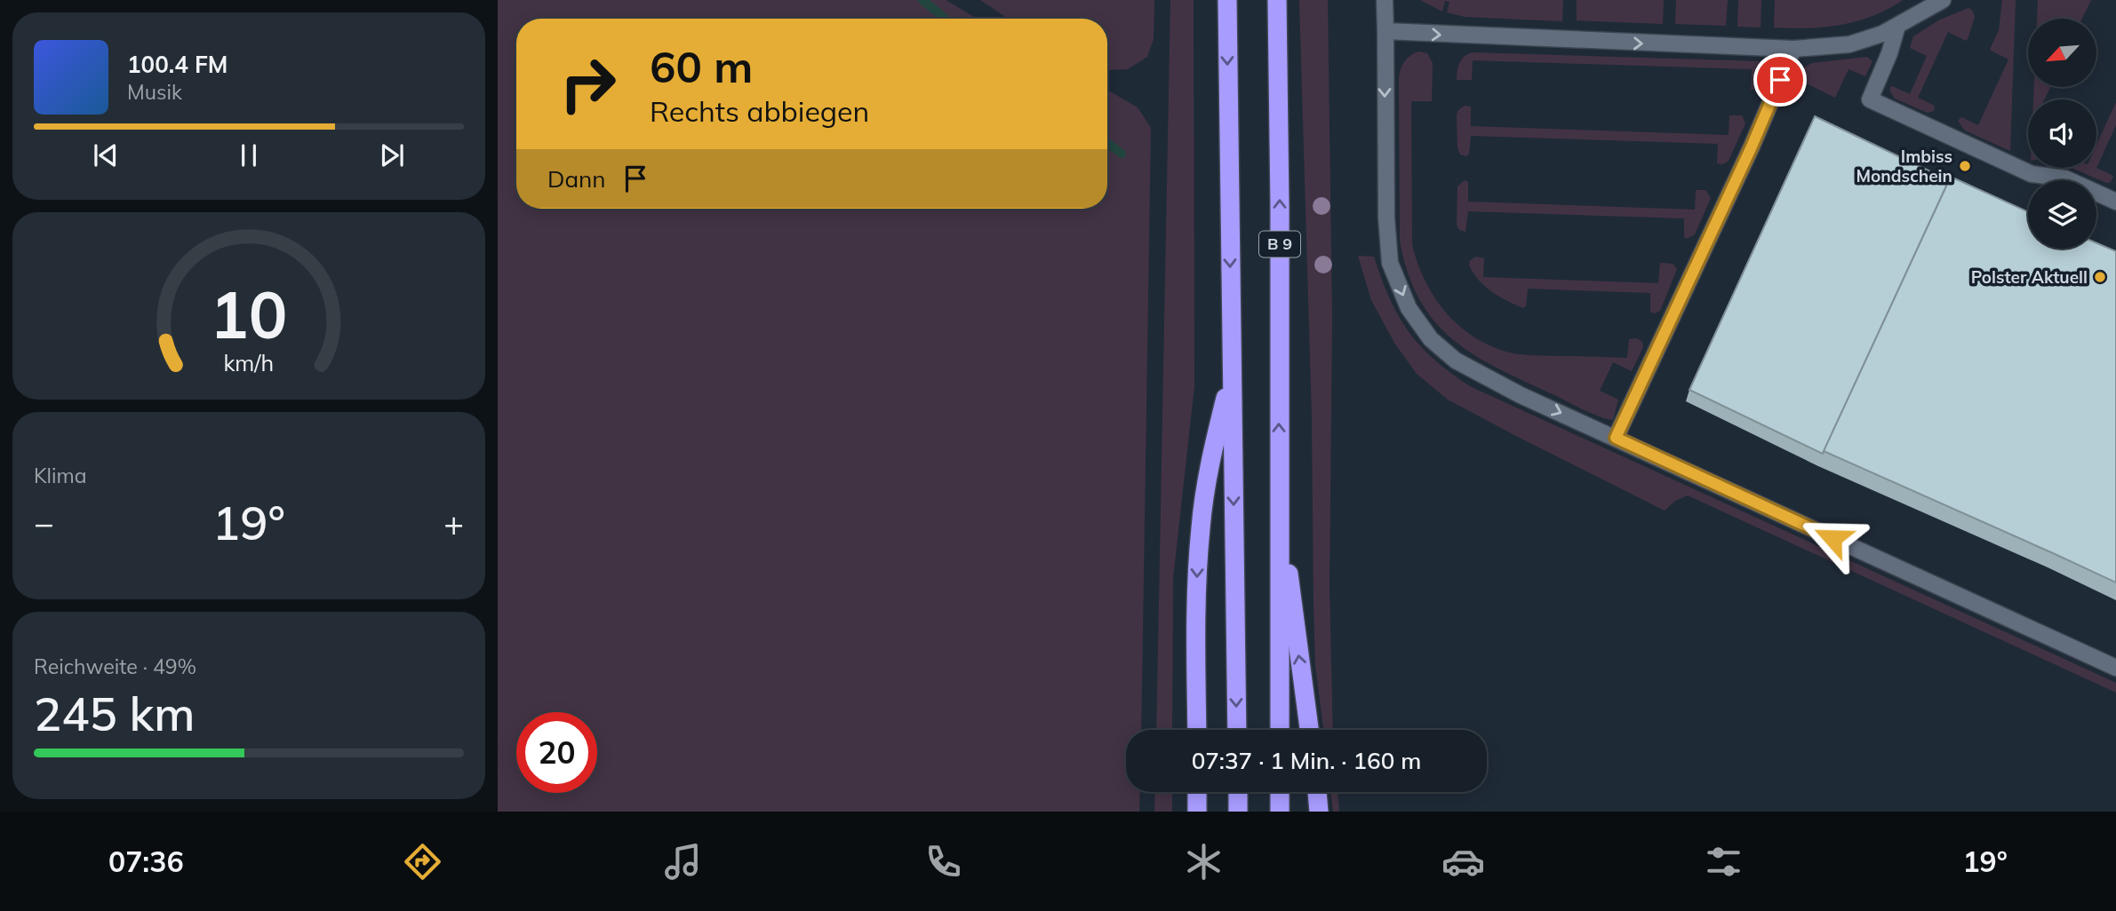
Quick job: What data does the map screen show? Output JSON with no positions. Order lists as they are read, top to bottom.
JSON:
{
  "streets": {
    "highway": ["B 9"]
  },
  "places": ["Imbiss Mondschein", "Polster Aktuell"],
  "north": "bottom left",
  "page": {
    "turn": ["60 m", "Rechts abbiegen"],
    "song": ["100.4 FM", "Musik"],
    "then": "Dann",
    "tile": [
      "Klima",
      ["Reichweite · 49%", "245 km"]
    ],
    "heat": ["−", "19°", "+"],
    "limit": "20",
    "trip": "07:37 · 1 Min. · 160 m",
    "tabs": ["07:36", "19°"],
    "gauge": ["10", "km/h"]
  }
}
